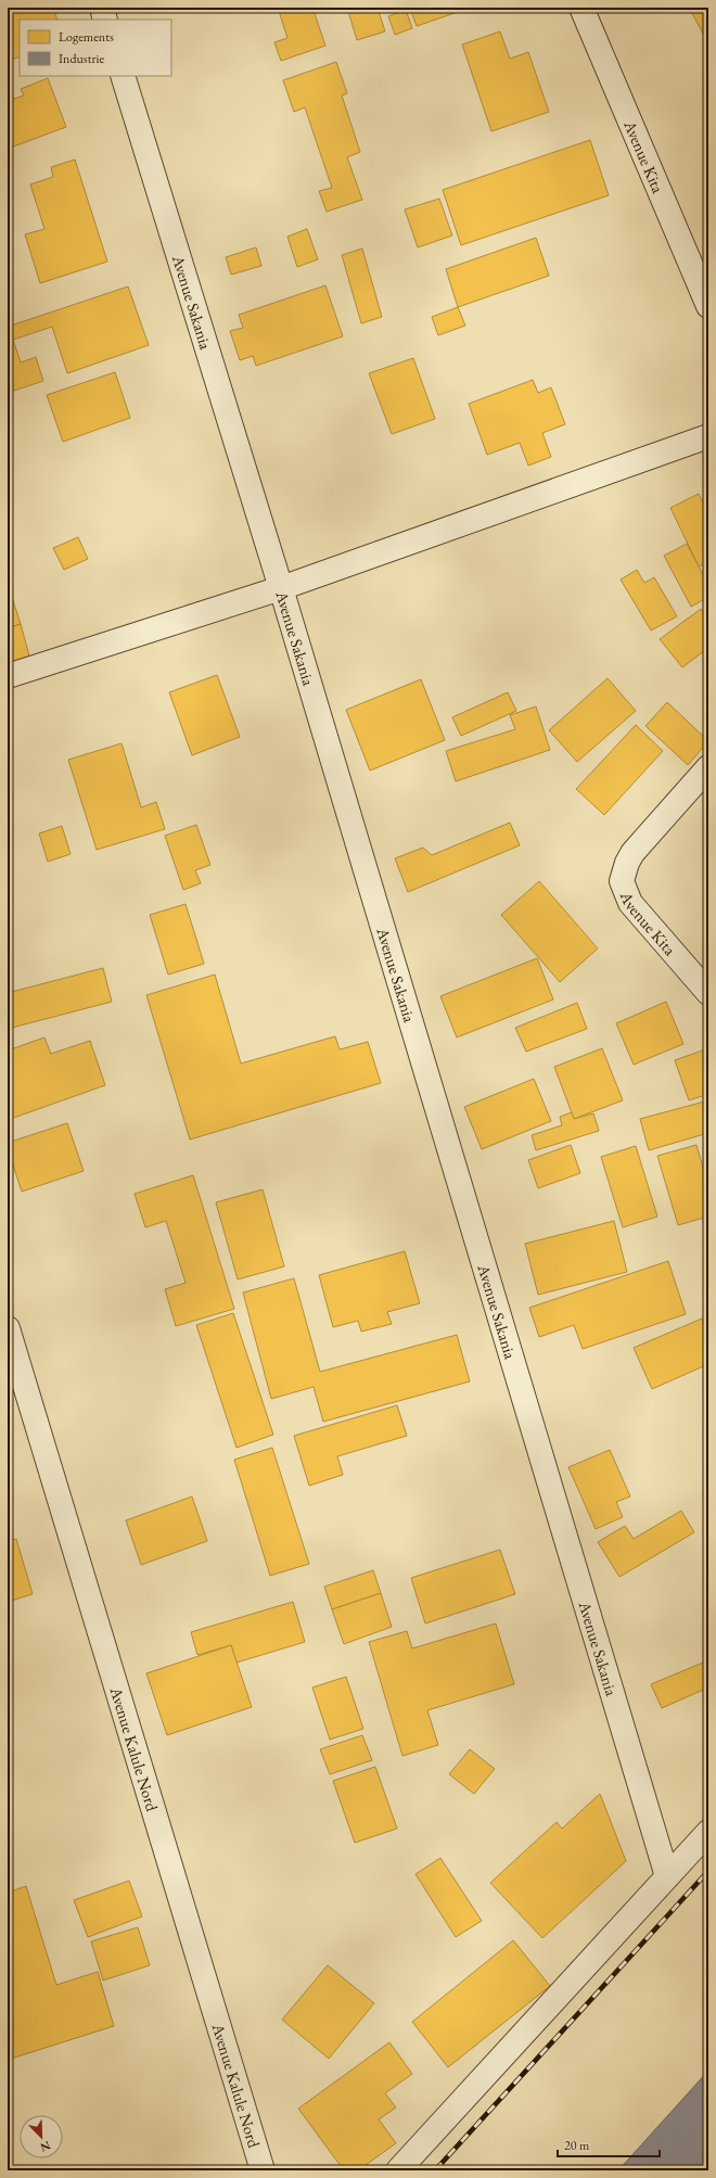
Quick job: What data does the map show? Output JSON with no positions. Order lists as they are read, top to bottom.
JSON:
{
  "streets": {
    "street": ["Avenue Kita", "Avenue Sakania", "Avenue Kalule Nord"]
  },
  "legend": ["Logements", "Industrie"],
  "scale_bar": "20 m",
  "north": "bottom right"
}
